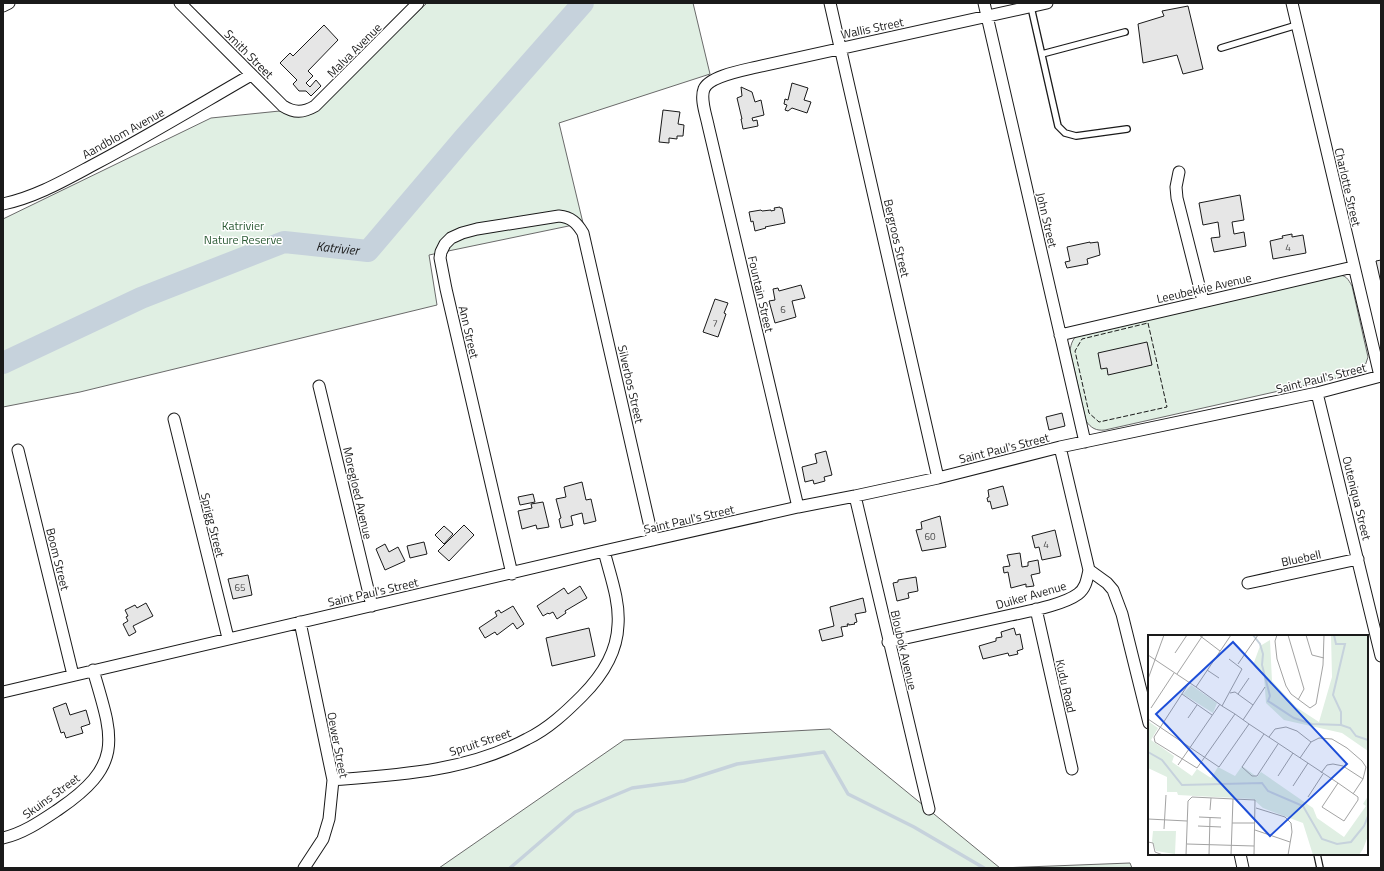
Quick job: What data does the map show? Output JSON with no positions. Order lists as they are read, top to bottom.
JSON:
{
  "streets": {
    "street": [
      "Wallis Street",
      "Malva Avenue",
      "Smith Street",
      "Aandblom Avenue",
      "Charlotte Street",
      "John Street",
      "Bergroos Street",
      "Leeubekkie Avenue",
      "Fountain Street",
      "Ann Street",
      "Saint Paul's Street",
      "Silverbos Street",
      "Moregloed Avenue",
      "Outeniqua Street",
      "Sprigg Street",
      "Bluebell",
      "Boom Street",
      "Duiker Avenue",
      "Bloubok Avenue",
      "Kudu Road",
      "Spruit Street",
      "Oewer Street",
      "Skuins Street"
    ]
  },
  "crossings": [
    ["Wallis Street", "John Street"],
    ["Wallis Street", "Bergroos Street"],
    ["Wallis Street", "Fountain Street"],
    ["Malva Avenue", "Smith Street"],
    ["Smith Street", "Aandblom Avenue"],
    ["Charlotte Street", "Leeubekkie Avenue"],
    ["Charlotte Street", "Saint Paul's Street"],
    ["John Street", "Leeubekkie Avenue"],
    ["John Street", "Saint Paul's Street"],
    ["Bergroos Street", "Saint Paul's Street"],
    ["Fountain Street", "Saint Paul's Street"],
    ["Ann Street", "Saint Paul's Street"],
    ["Ann Street", "Silverbos Street"],
    ["Saint Paul's Street", "Silverbos Street"],
    ["Saint Paul's Street", "Moregloed Avenue"],
    ["Saint Paul's Street", "Outeniqua Street"],
    ["Saint Paul's Street", "Sprigg Street"],
    ["Saint Paul's Street", "Boom Street"],
    ["Saint Paul's Street", "Bloubok Avenue"],
    ["Saint Paul's Street", "Spruit Street"],
    ["Saint Paul's Street", "Oewer Street"],
    ["Saint Paul's Street", "Skuins Street"],
    ["Outeniqua Street", "Bluebell"],
    ["Duiker Avenue", "Bloubok Avenue"],
    ["Duiker Avenue", "Kudu Road"],
    ["Spruit Street", "Oewer Street"]
  ],
  "water": ["Katrivier"],
  "parks": ["Katrivier Nature Reserve"],
  "house_numbers": [
    "4",
    "6",
    "7",
    "60",
    "4",
    "65"
  ]
}
